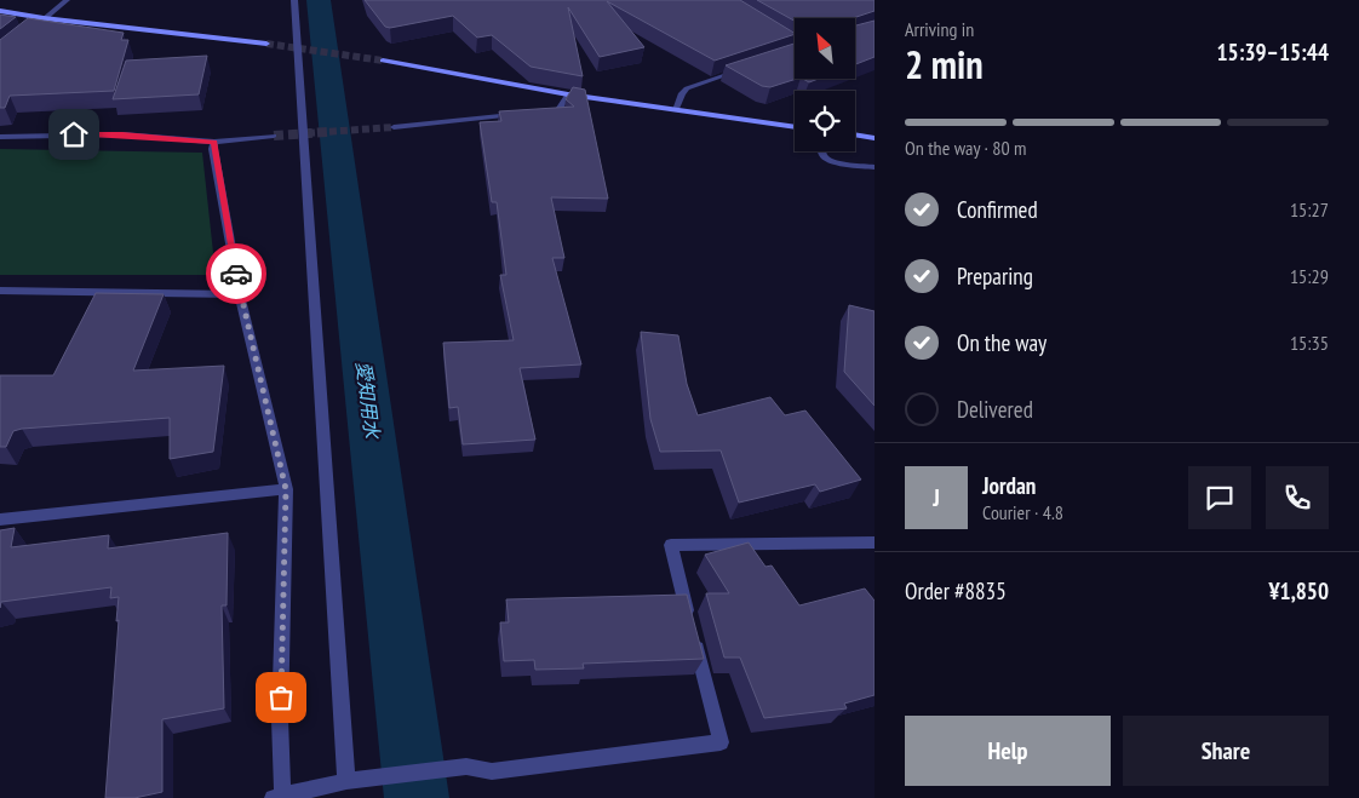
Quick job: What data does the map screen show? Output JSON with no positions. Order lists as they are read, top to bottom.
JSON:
{
  "water": ["愛知用水"],
  "north": "top left",
  "page": {
    "heading": ["2 min", "Arriving in", "15:39–15:44"],
    "panel": [
      "Jordan",
      "Courier · 4.8",
      "Order #8835",
      "¥1,850"
    ],
    "bar": "On the way · 80 m",
    "list": [
      ["Confirmed", "15:27"],
      ["Preparing", "15:29"],
      ["On the way", "15:35"],
      "Delivered"
    ],
    "round": "J",
    "buttons": ["Help", "Share"]
  }
}
